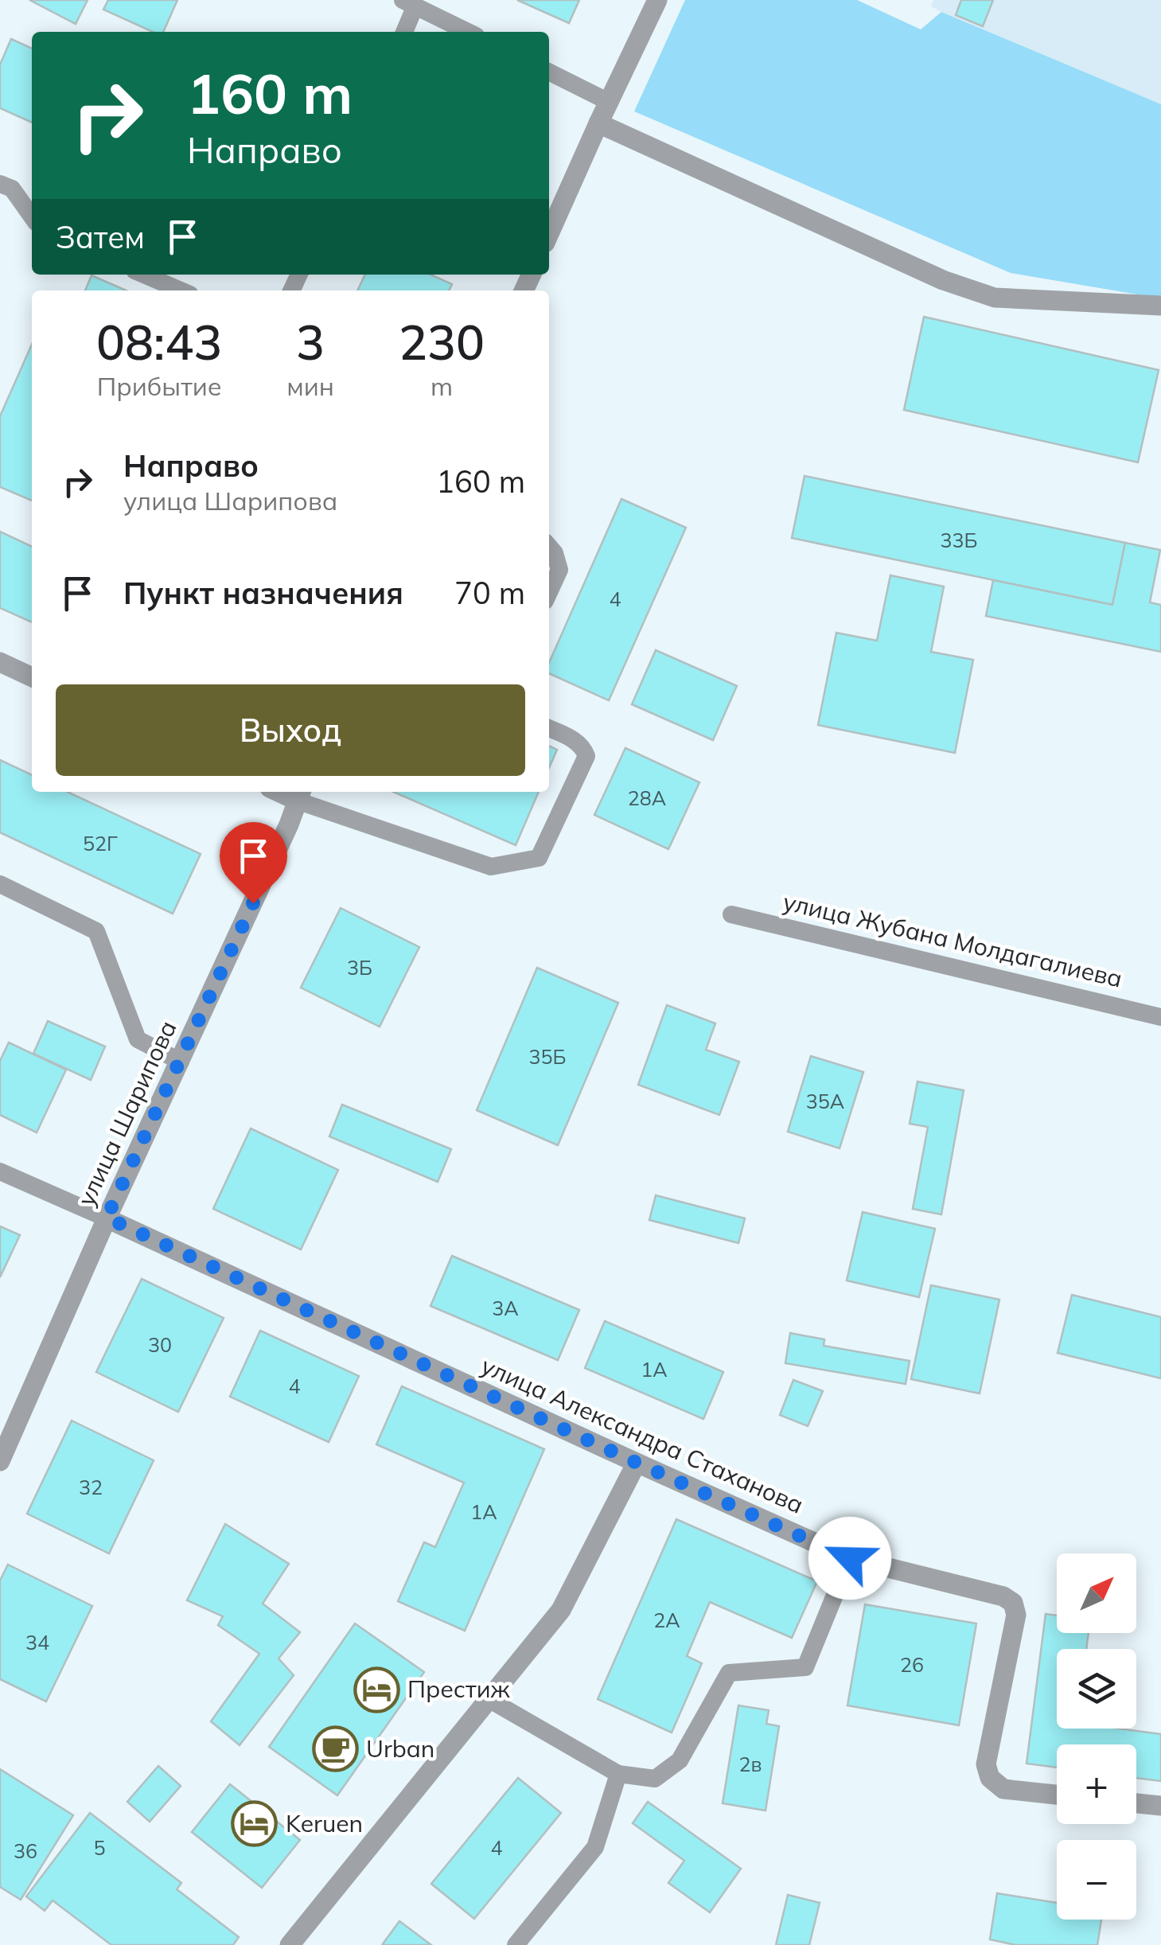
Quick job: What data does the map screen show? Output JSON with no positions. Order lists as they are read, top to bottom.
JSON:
{
  "streets": {
    "street": ["улица Шарипова", "улица Александра Стаханова"],
    "lane": ["улица Жубана Молдагалиева"]
  },
  "crossings": [
    ["улица Шарипова", "улица Александра Стаханова"]
  ],
  "places": {
    "hotel": ["Престиж", "Keruen"],
    "cafe": ["Urban"]
  },
  "house_numbers": [
    "33Б",
    "4",
    "28А",
    "52Г",
    "3Б",
    "35Б",
    "35А",
    "3А",
    "30",
    "1А",
    "4",
    "32",
    "1А",
    "2А",
    "34",
    "26",
    "2в",
    "5",
    "4",
    "36"
  ],
  "north": "top right",
  "page": {
    "turn": ["160 m", "Направо"],
    "then": "Затем",
    "eta": [
      "08:43",
      "Прибытие",
      "3",
      "мин",
      "230",
      "m"
    ],
    "list": [
      {
        "name": "Направо",
        "note": "улица Шарипова",
        "value": "160 m"
      },
      {
        "name": "Пункт назначения",
        "value": "70 m"
      }
    ],
    "buttons": "Выход",
    "map_buttons": ["+", "−"]
  }
}
